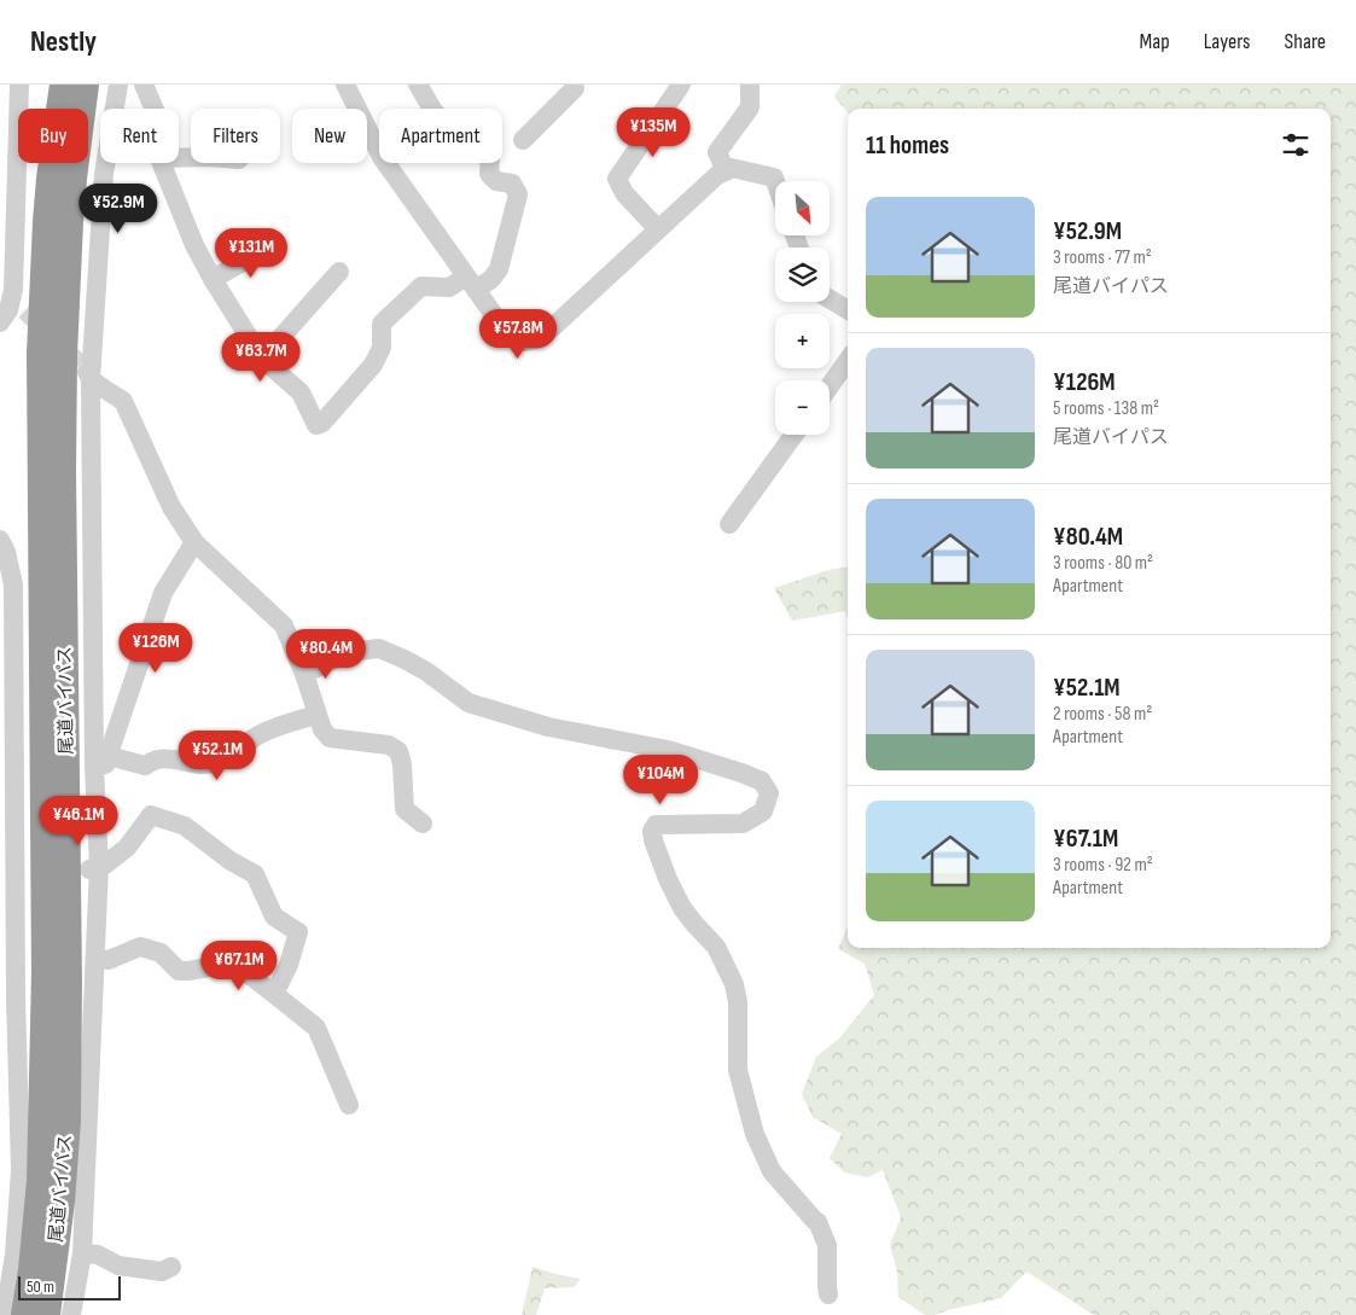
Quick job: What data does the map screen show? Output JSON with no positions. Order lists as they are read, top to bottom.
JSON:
{
  "streets": {
    "highway": ["尾道バイパス"]
  },
  "scale_bar": "50 m",
  "north": "bottom right",
  "page": {
    "header": "Nestly",
    "nav": ["Map", "Layers", "Share"],
    "price": [
      "¥135M",
      "¥52.9M",
      "¥131M",
      "¥57.8M",
      "¥63.7M",
      "¥126M",
      "¥80.4M",
      "¥52.1M",
      "¥104M",
      "¥46.1M",
      "¥67.1M"
    ],
    "chip": [
      "Buy",
      "Rent",
      "Filters",
      "New",
      "Apartment"
    ],
    "heading": "11 homes",
    "map_buttons": ["+", "−"],
    "list": [
      {
        "name": "¥52.9M",
        "note": "3 rooms · 77 m² · 尾道バイパス"
      },
      {
        "name": "¥126M",
        "note": "5 rooms · 138 m² · 尾道バイパス"
      },
      {
        "name": "¥80.4M",
        "note": "3 rooms · 80 m² · Apartment"
      },
      {
        "name": "¥52.1M",
        "note": "2 rooms · 58 m² · Apartment"
      },
      {
        "name": "¥67.1M",
        "note": "3 rooms · 92 m² · Apartment"
      }
    ],
    "scale": "50 m"
  }
}
